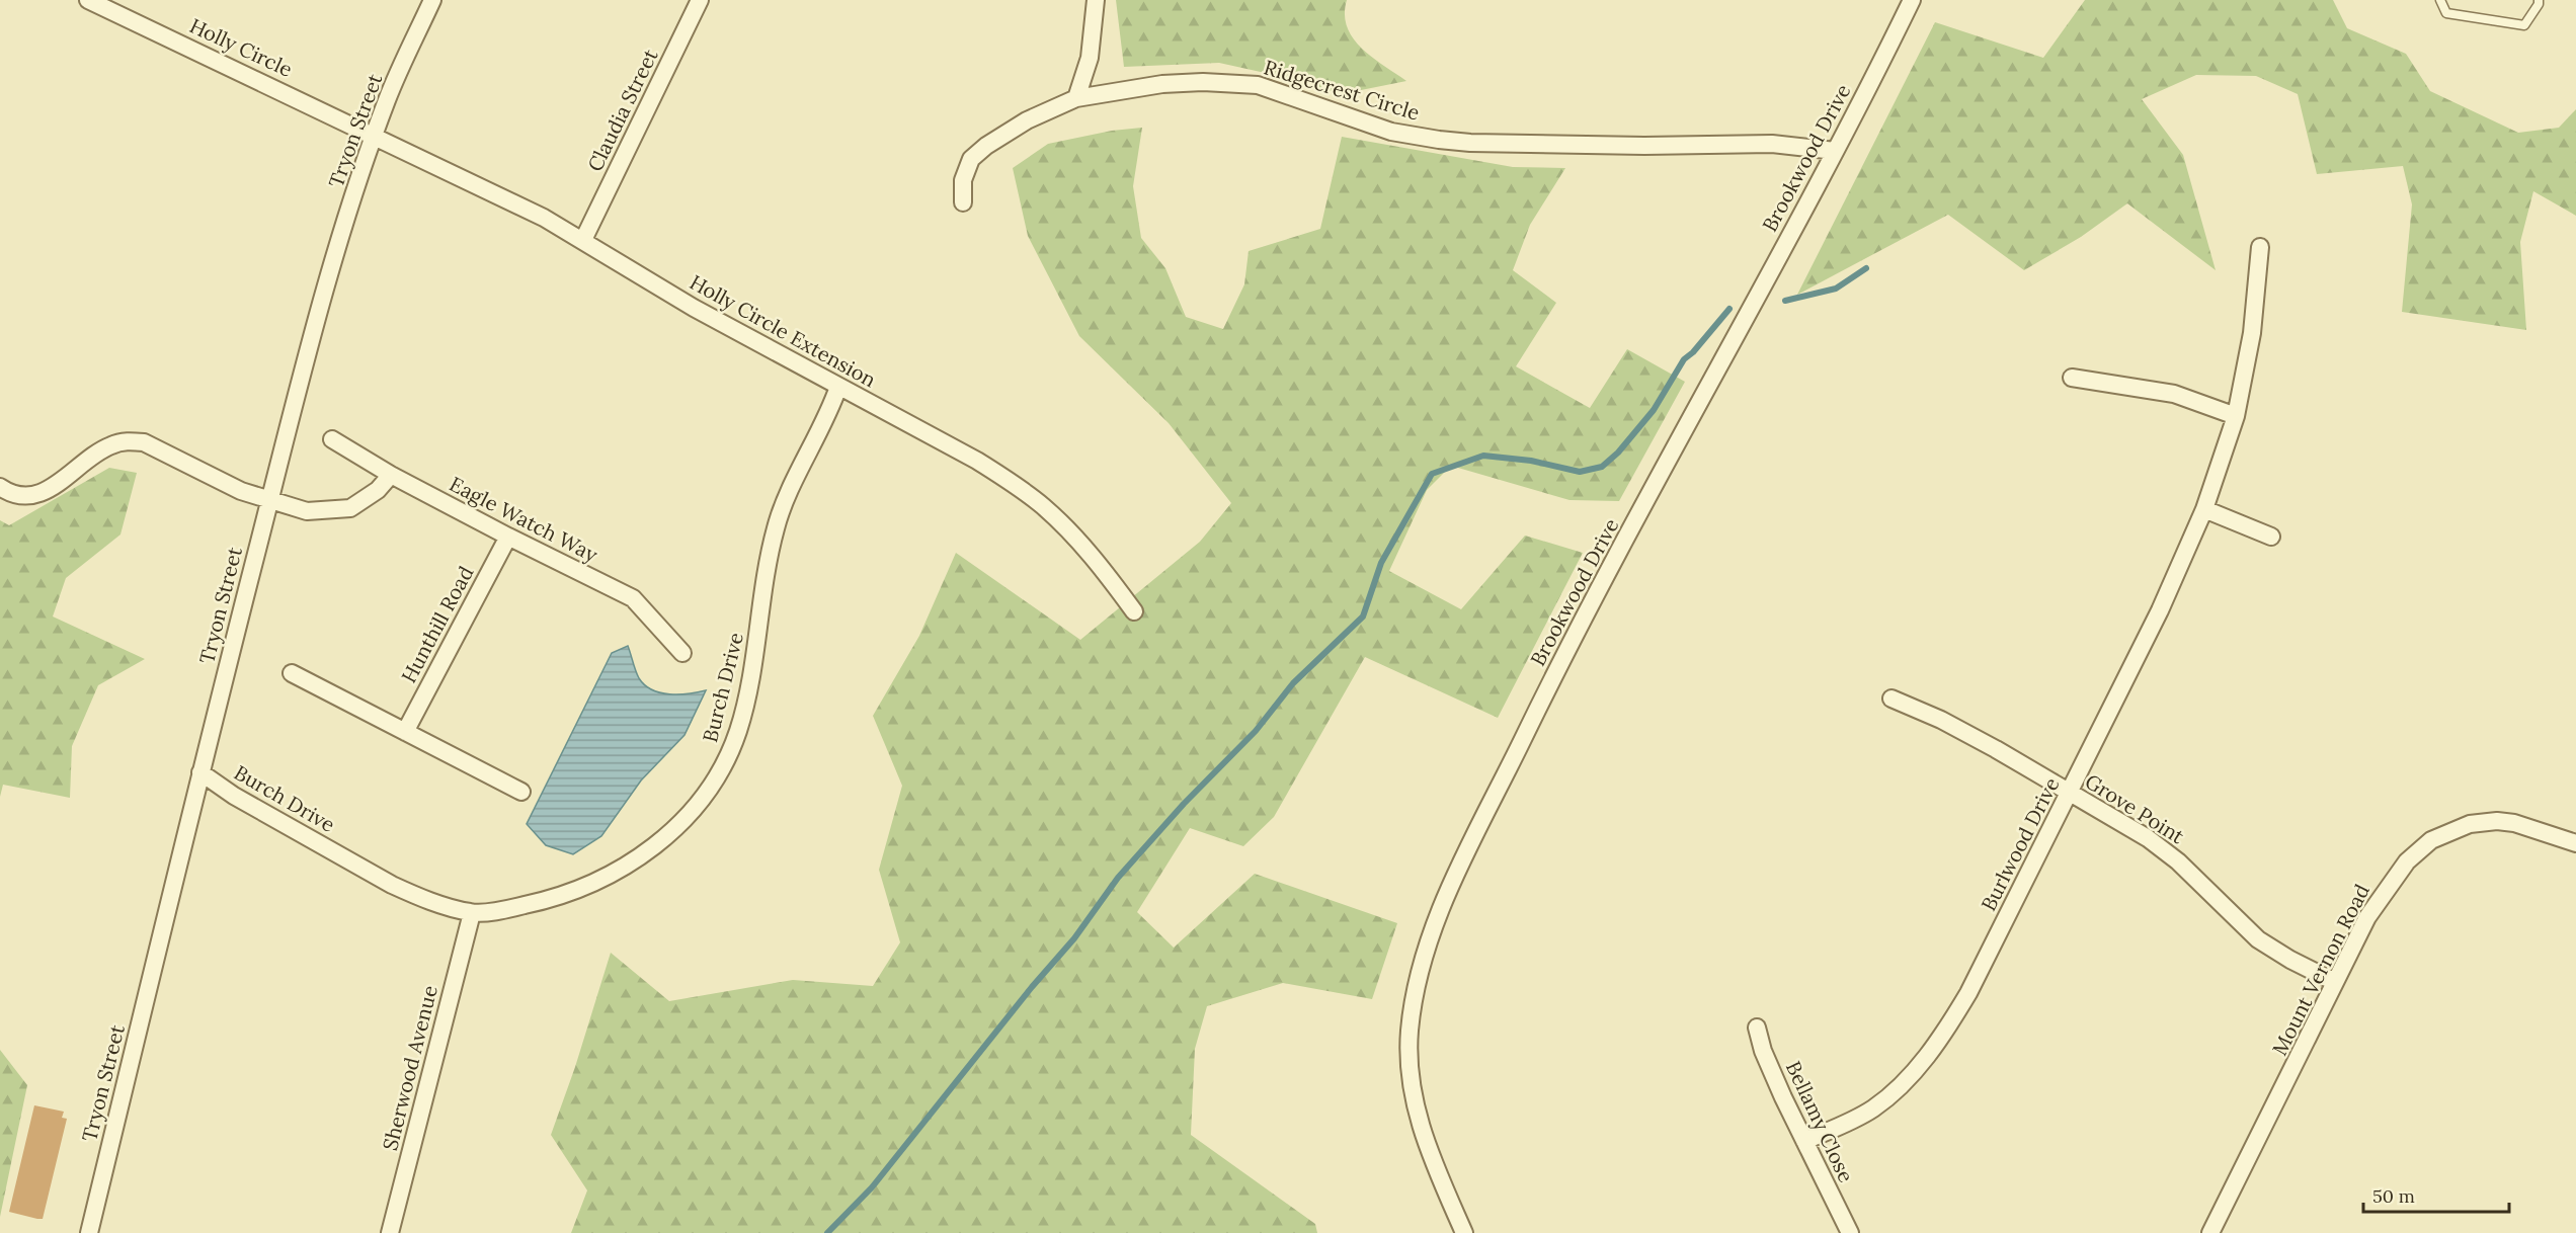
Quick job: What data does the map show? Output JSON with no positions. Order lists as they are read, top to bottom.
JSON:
{
  "streets": {
    "street": [
      "Holly Circle",
      "Ridgecrest Circle",
      "Claudia Street",
      "Tryon Street",
      "Brookwood Drive",
      "Holly Circle Extension",
      "Eagle Watch Way",
      "Hunthill Road",
      "Burch Drive",
      "Grove Point",
      "Burlwood Drive",
      "Mount Vernon Road",
      "Sherwood Avenue",
      "Bellamy Close"
    ]
  },
  "crossings": [
    ["Holly Circle", "Tryon Street"],
    ["Holly Circle", "Holly Circle Extension"],
    ["Ridgecrest Circle", "Brookwood Drive"],
    ["Claudia Street", "Holly Circle Extension"],
    ["Tryon Street", "Holly Circle Extension"],
    ["Tryon Street", "Burch Drive"],
    ["Holly Circle Extension", "Burch Drive"],
    ["Eagle Watch Way", "Hunthill Road"],
    ["Burch Drive", "Sherwood Avenue"],
    ["Grove Point", "Burlwood Drive"],
    ["Grove Point", "Mount Vernon Road"],
    ["Burlwood Drive", "Bellamy Close"]
  ],
  "scale_bar": "50 m"
}
